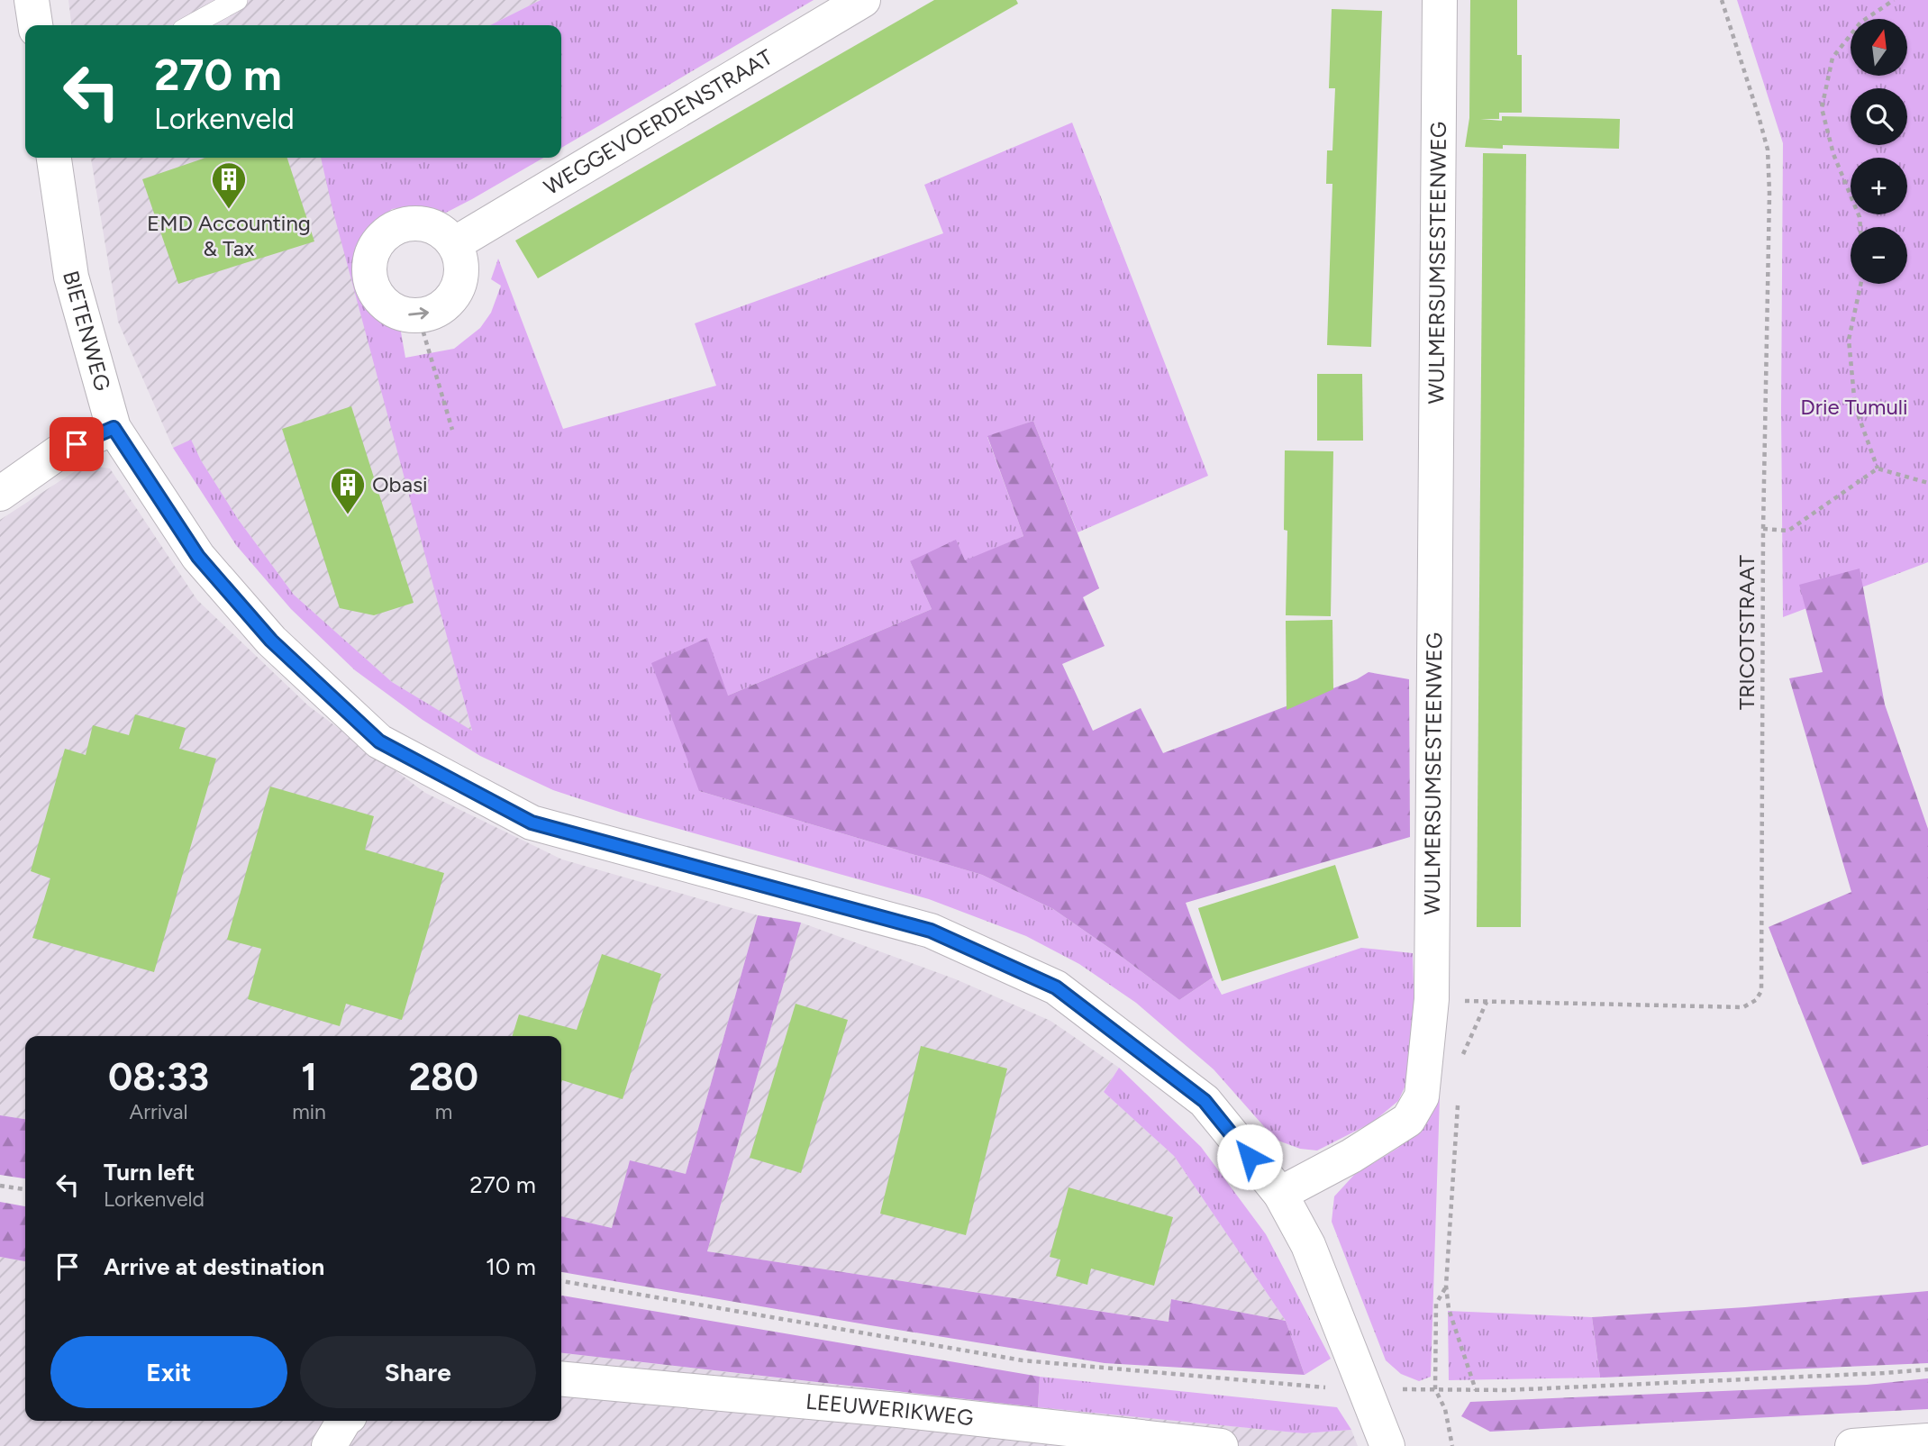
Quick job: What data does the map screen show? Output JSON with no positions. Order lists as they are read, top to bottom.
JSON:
{
  "streets": {
    "street": [
      "WEGGEVOERDENSTRAAT",
      "WULMERSUMSESTEENWEG",
      "BIETENWEG",
      "LEEUWERIKWEG"
    ],
    "path": ["TRICOTSTRAAT"]
  },
  "crossings": [
    ["WULMERSUMSESTEENWEG", "BIETENWEG"]
  ],
  "parks": ["Drie Tumuli"],
  "places": {
    "building": ["EMD Accounting & Tax", "Obasi"]
  },
  "north": "top",
  "page": {
    "map_buttons": ["+", "−"],
    "turn": ["270 m", "Lorkenveld"],
    "eta": [
      "08:33",
      "Arrival",
      "1",
      "min",
      "280",
      "m"
    ],
    "list": [
      {
        "name": "Turn left",
        "note": "Lorkenveld",
        "value": "270 m"
      },
      {
        "name": "Arrive at destination",
        "value": "10 m"
      }
    ],
    "buttons": ["Exit", "Share"]
  }
}
